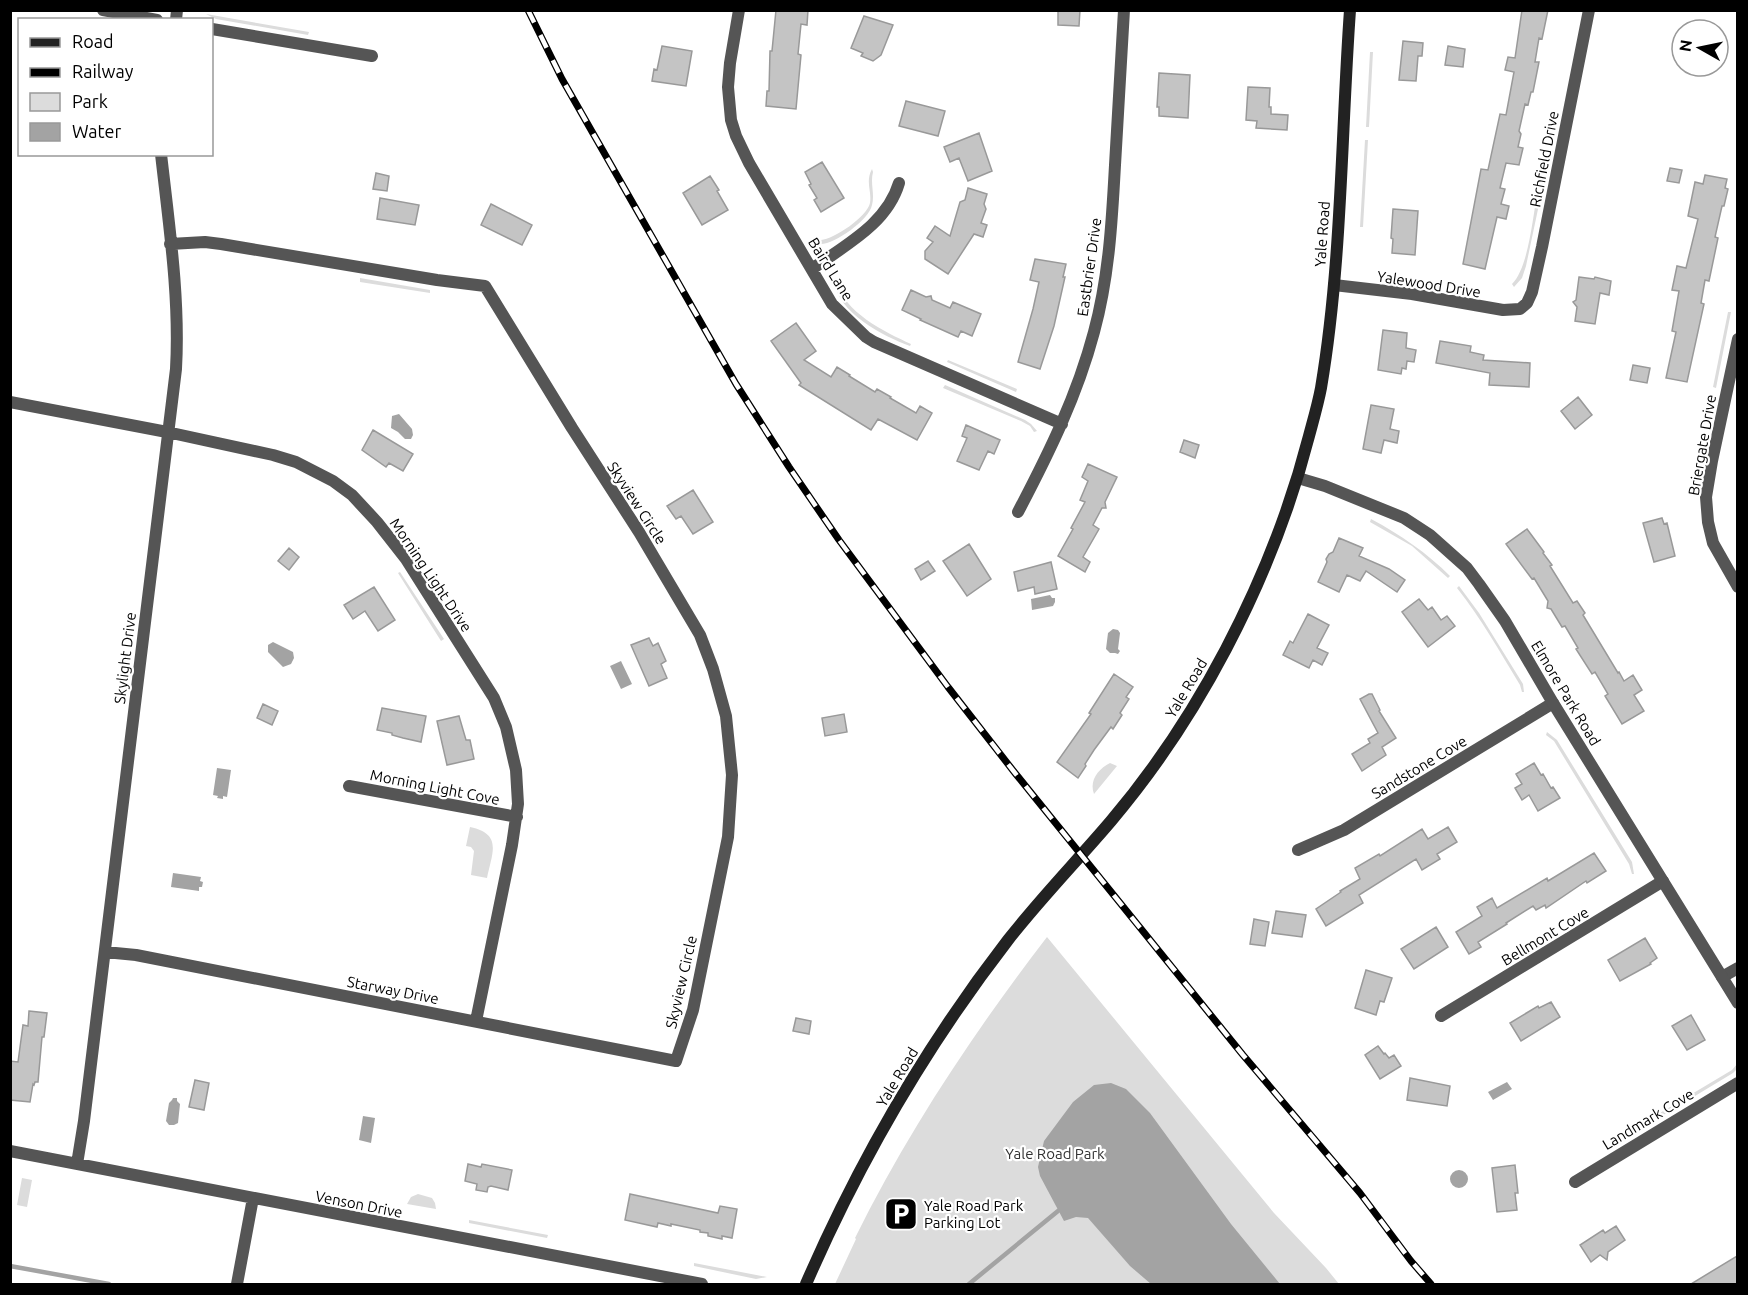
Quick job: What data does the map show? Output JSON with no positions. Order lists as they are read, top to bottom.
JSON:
{
  "streets": {
    "main road": ["Yale Road"],
    "street": [
      "Richfield Drive",
      "Eastbrier Drive",
      "Baird Lane",
      "Yalewood Drive",
      "Briergate Drive",
      "Skyview Circle",
      "Morning Light Drive",
      "Skylight Drive",
      "Elmore Park Road",
      "Sandstone Cove",
      "Morning Light Cove",
      "Bellmont Cove",
      "Starway Drive",
      "Landmark Cove",
      "Venson Drive"
    ]
  },
  "crossings": [
    ["Richfield Drive", "Yalewood Drive"],
    ["Yale Road", "Yalewood Drive"],
    ["Yale Road", "Elmore Park Road"],
    ["Eastbrier Drive", "Baird Lane"],
    ["Skyview Circle", "Skylight Drive"],
    ["Skyview Circle", "Starway Drive"],
    ["Morning Light Drive", "Skylight Drive"],
    ["Morning Light Drive", "Morning Light Cove"],
    ["Morning Light Drive", "Starway Drive"],
    ["Skylight Drive", "Starway Drive"],
    ["Skylight Drive", "Venson Drive"],
    ["Elmore Park Road", "Sandstone Cove"],
    ["Elmore Park Road", "Bellmont Cove"]
  ],
  "parks": ["Yale Road Park"],
  "places": {
    "parking": ["Yale Road Park Parking Lot"]
  },
  "legend": [
    "Road",
    "Railway",
    "Park",
    "Water"
  ],
  "north": "left"
}
